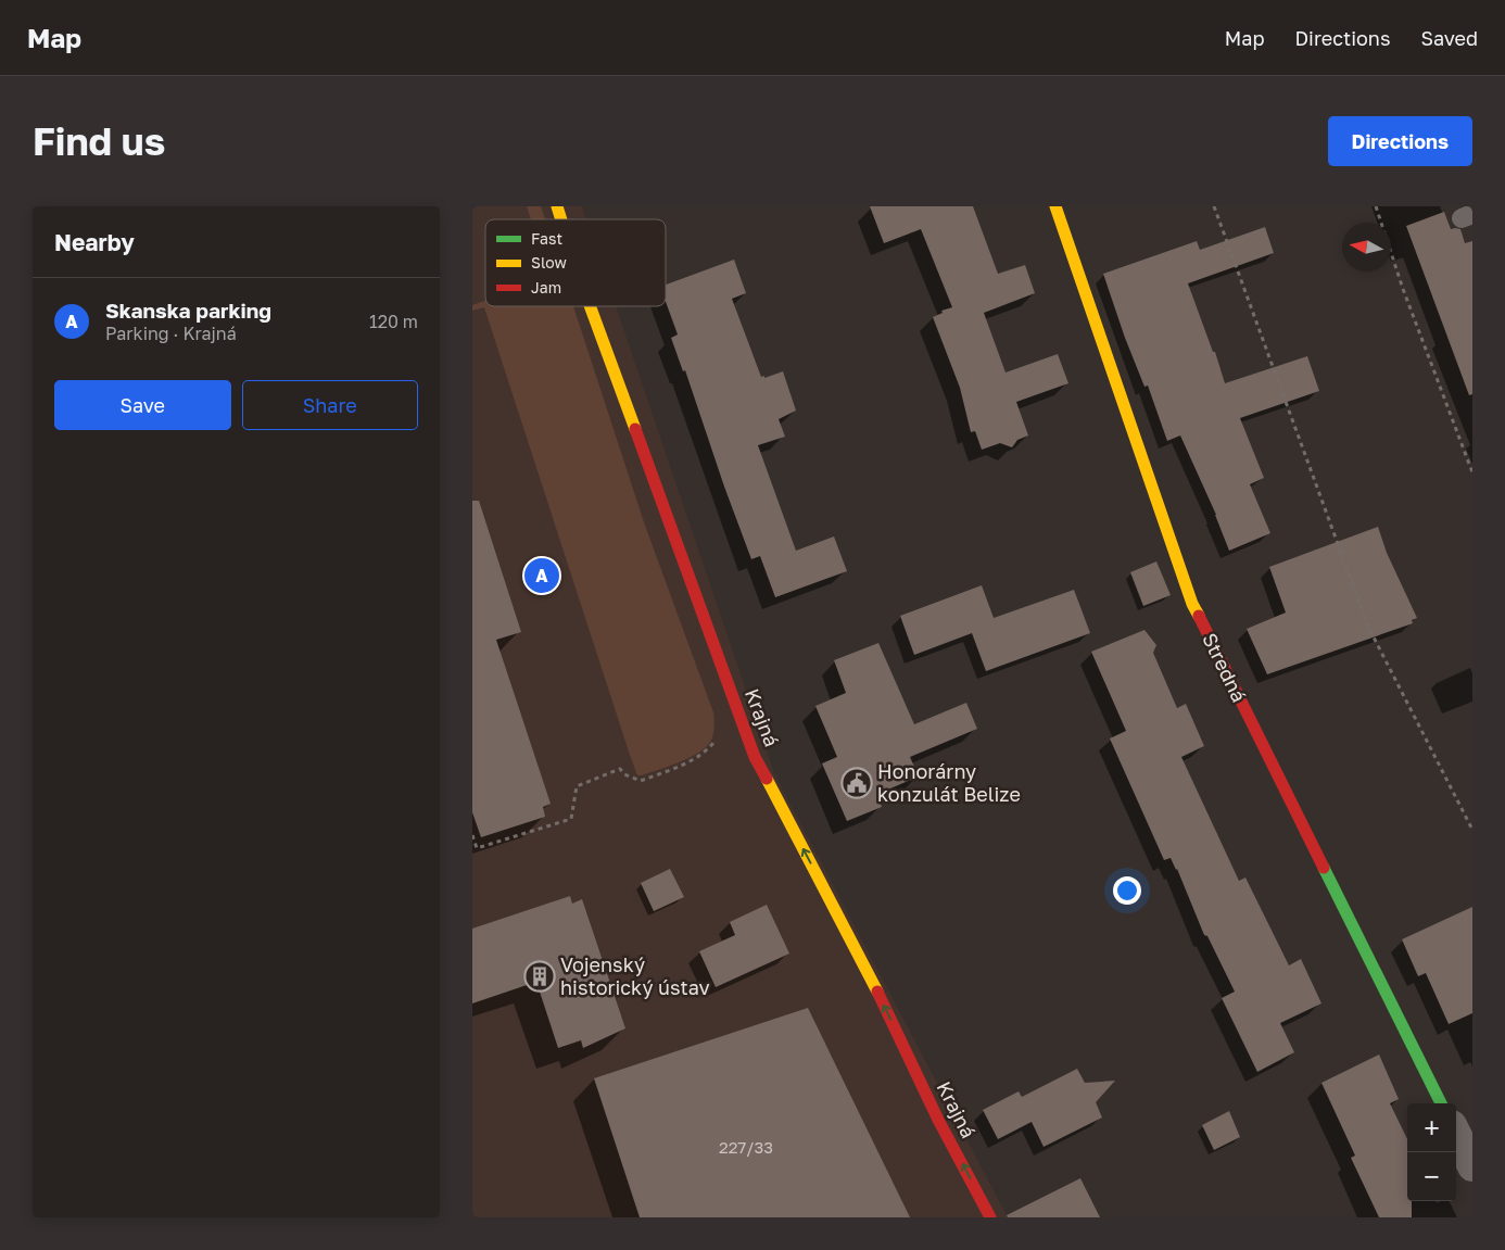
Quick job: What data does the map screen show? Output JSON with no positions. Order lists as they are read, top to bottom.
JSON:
{
  "streets": {
    "street": ["Stredná", "Krajná"]
  },
  "one_way": ["Krajná"],
  "places": {
    "public building": ["Honorárny konzulát Belize"],
    "building": ["Vojenský historický ústav"]
  },
  "house_numbers": ["227/33"],
  "legend": ["Fast", "Slow", "Jam"],
  "north": "left",
  "page": {
    "header": "Map",
    "nav": ["Map", "Directions", "Saved"],
    "buttons": [
      "Directions",
      ["Save", "Share"]
    ],
    "title": "Find us",
    "heading": "Nearby",
    "list": [
      {
        "mark": "A",
        "name": "Skanska parking",
        "note": "Parking · Krajná",
        "value": "120 m"
      }
    ],
    "pins": "A",
    "map_buttons": ["+", "−"]
  }
}
